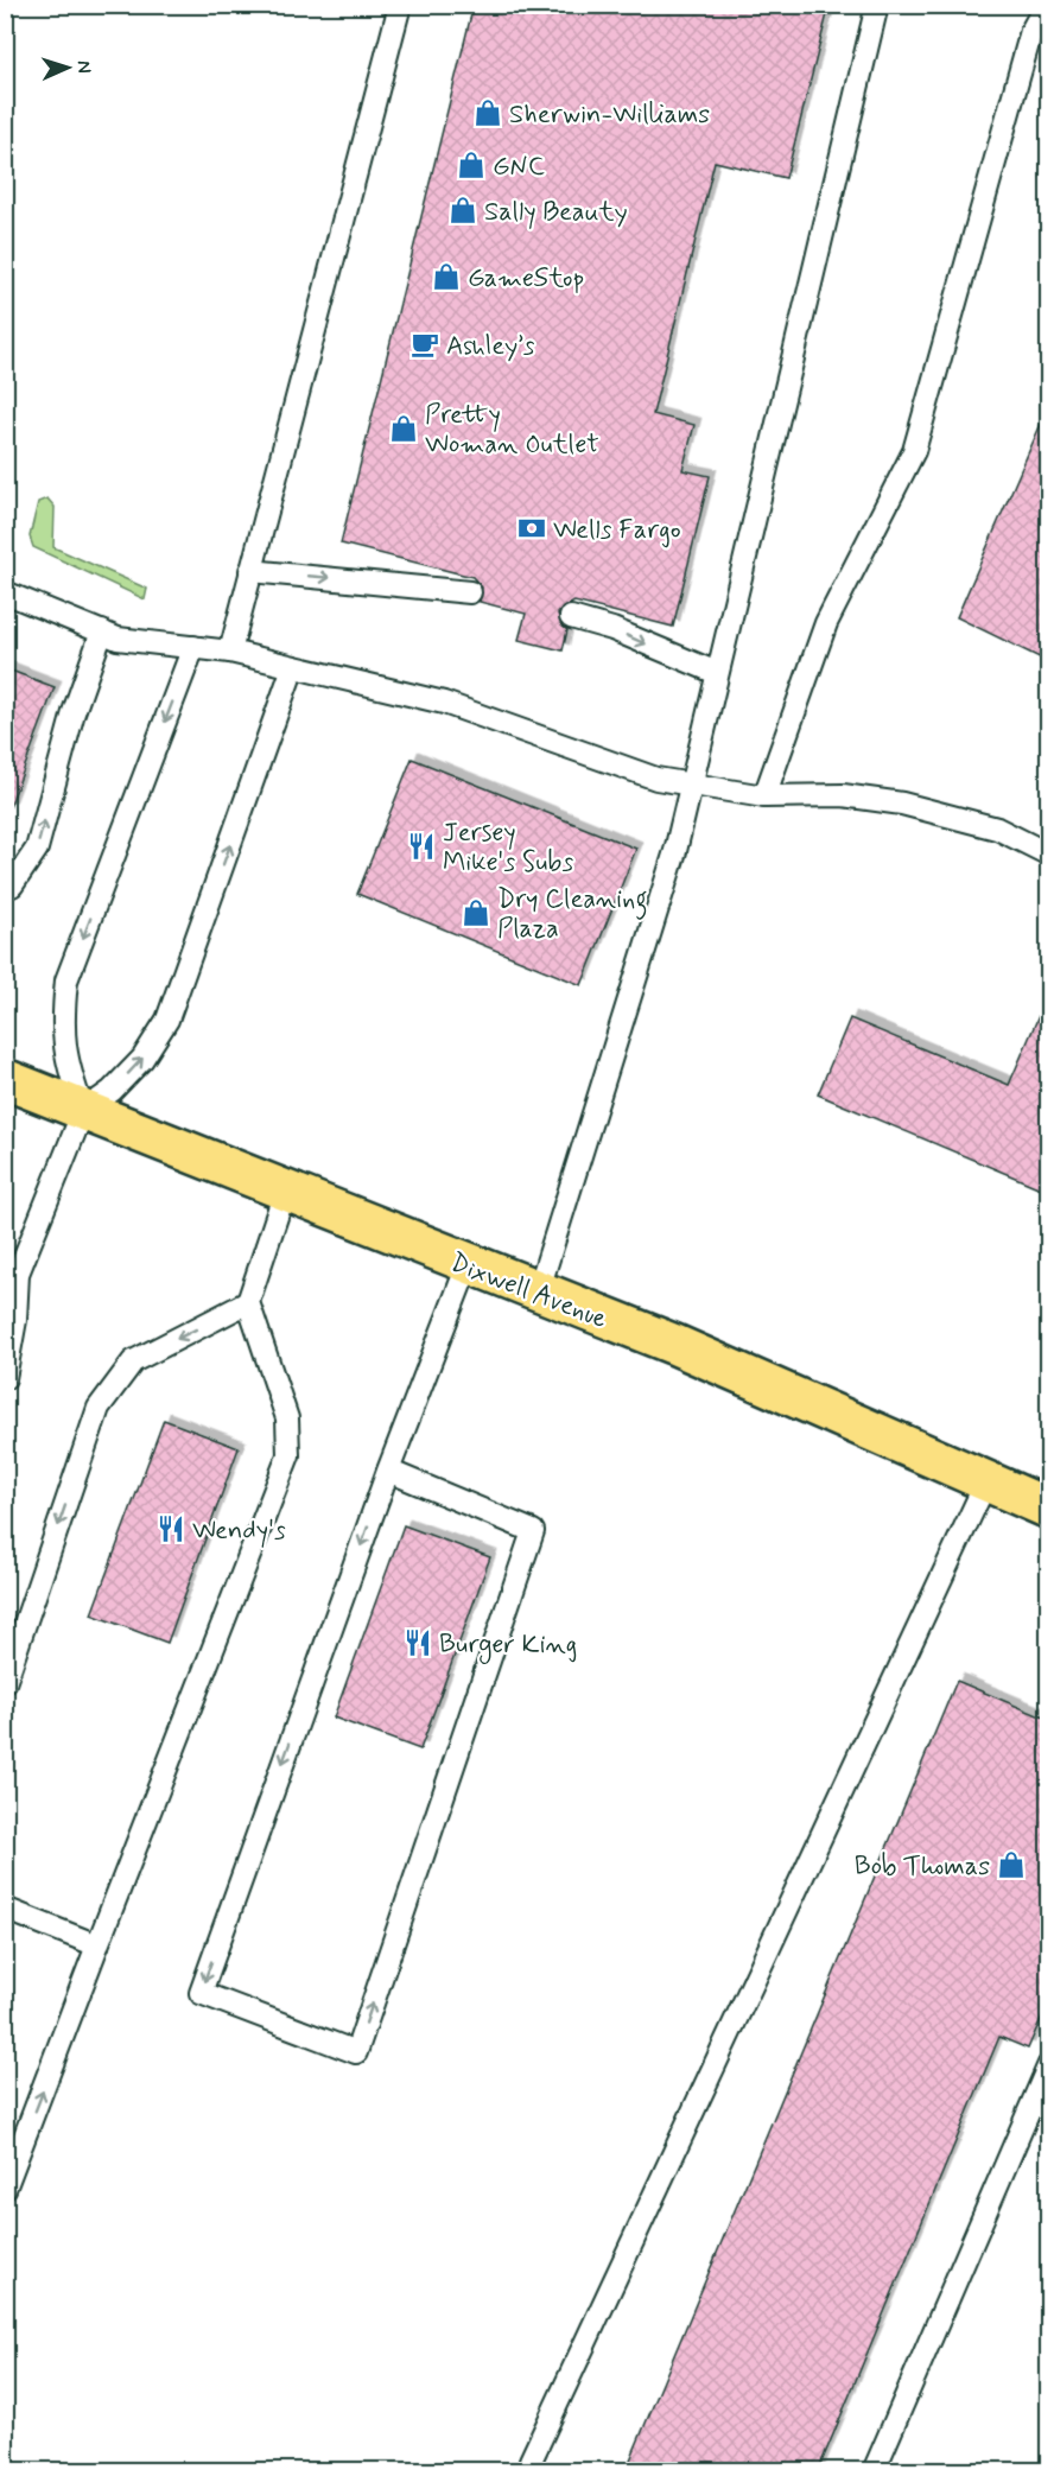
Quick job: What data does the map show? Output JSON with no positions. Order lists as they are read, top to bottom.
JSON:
{
  "streets": {
    "main road": ["Dixwell Avenue"]
  },
  "places": {
    "shop": [
      "Sherwin-Williams",
      "GNC",
      "Sally Beauty",
      "GameStop",
      "Pretty Woman Outlet",
      "Dry Cleaning Plaza",
      "Bob Thomas"
    ],
    "cafe": ["Ashley’s"],
    "bank": ["Wells Fargo"],
    "restaurant": ["Jersey Mike's Subs", "Wendy's", "Burger King"]
  },
  "north": "right"
}
